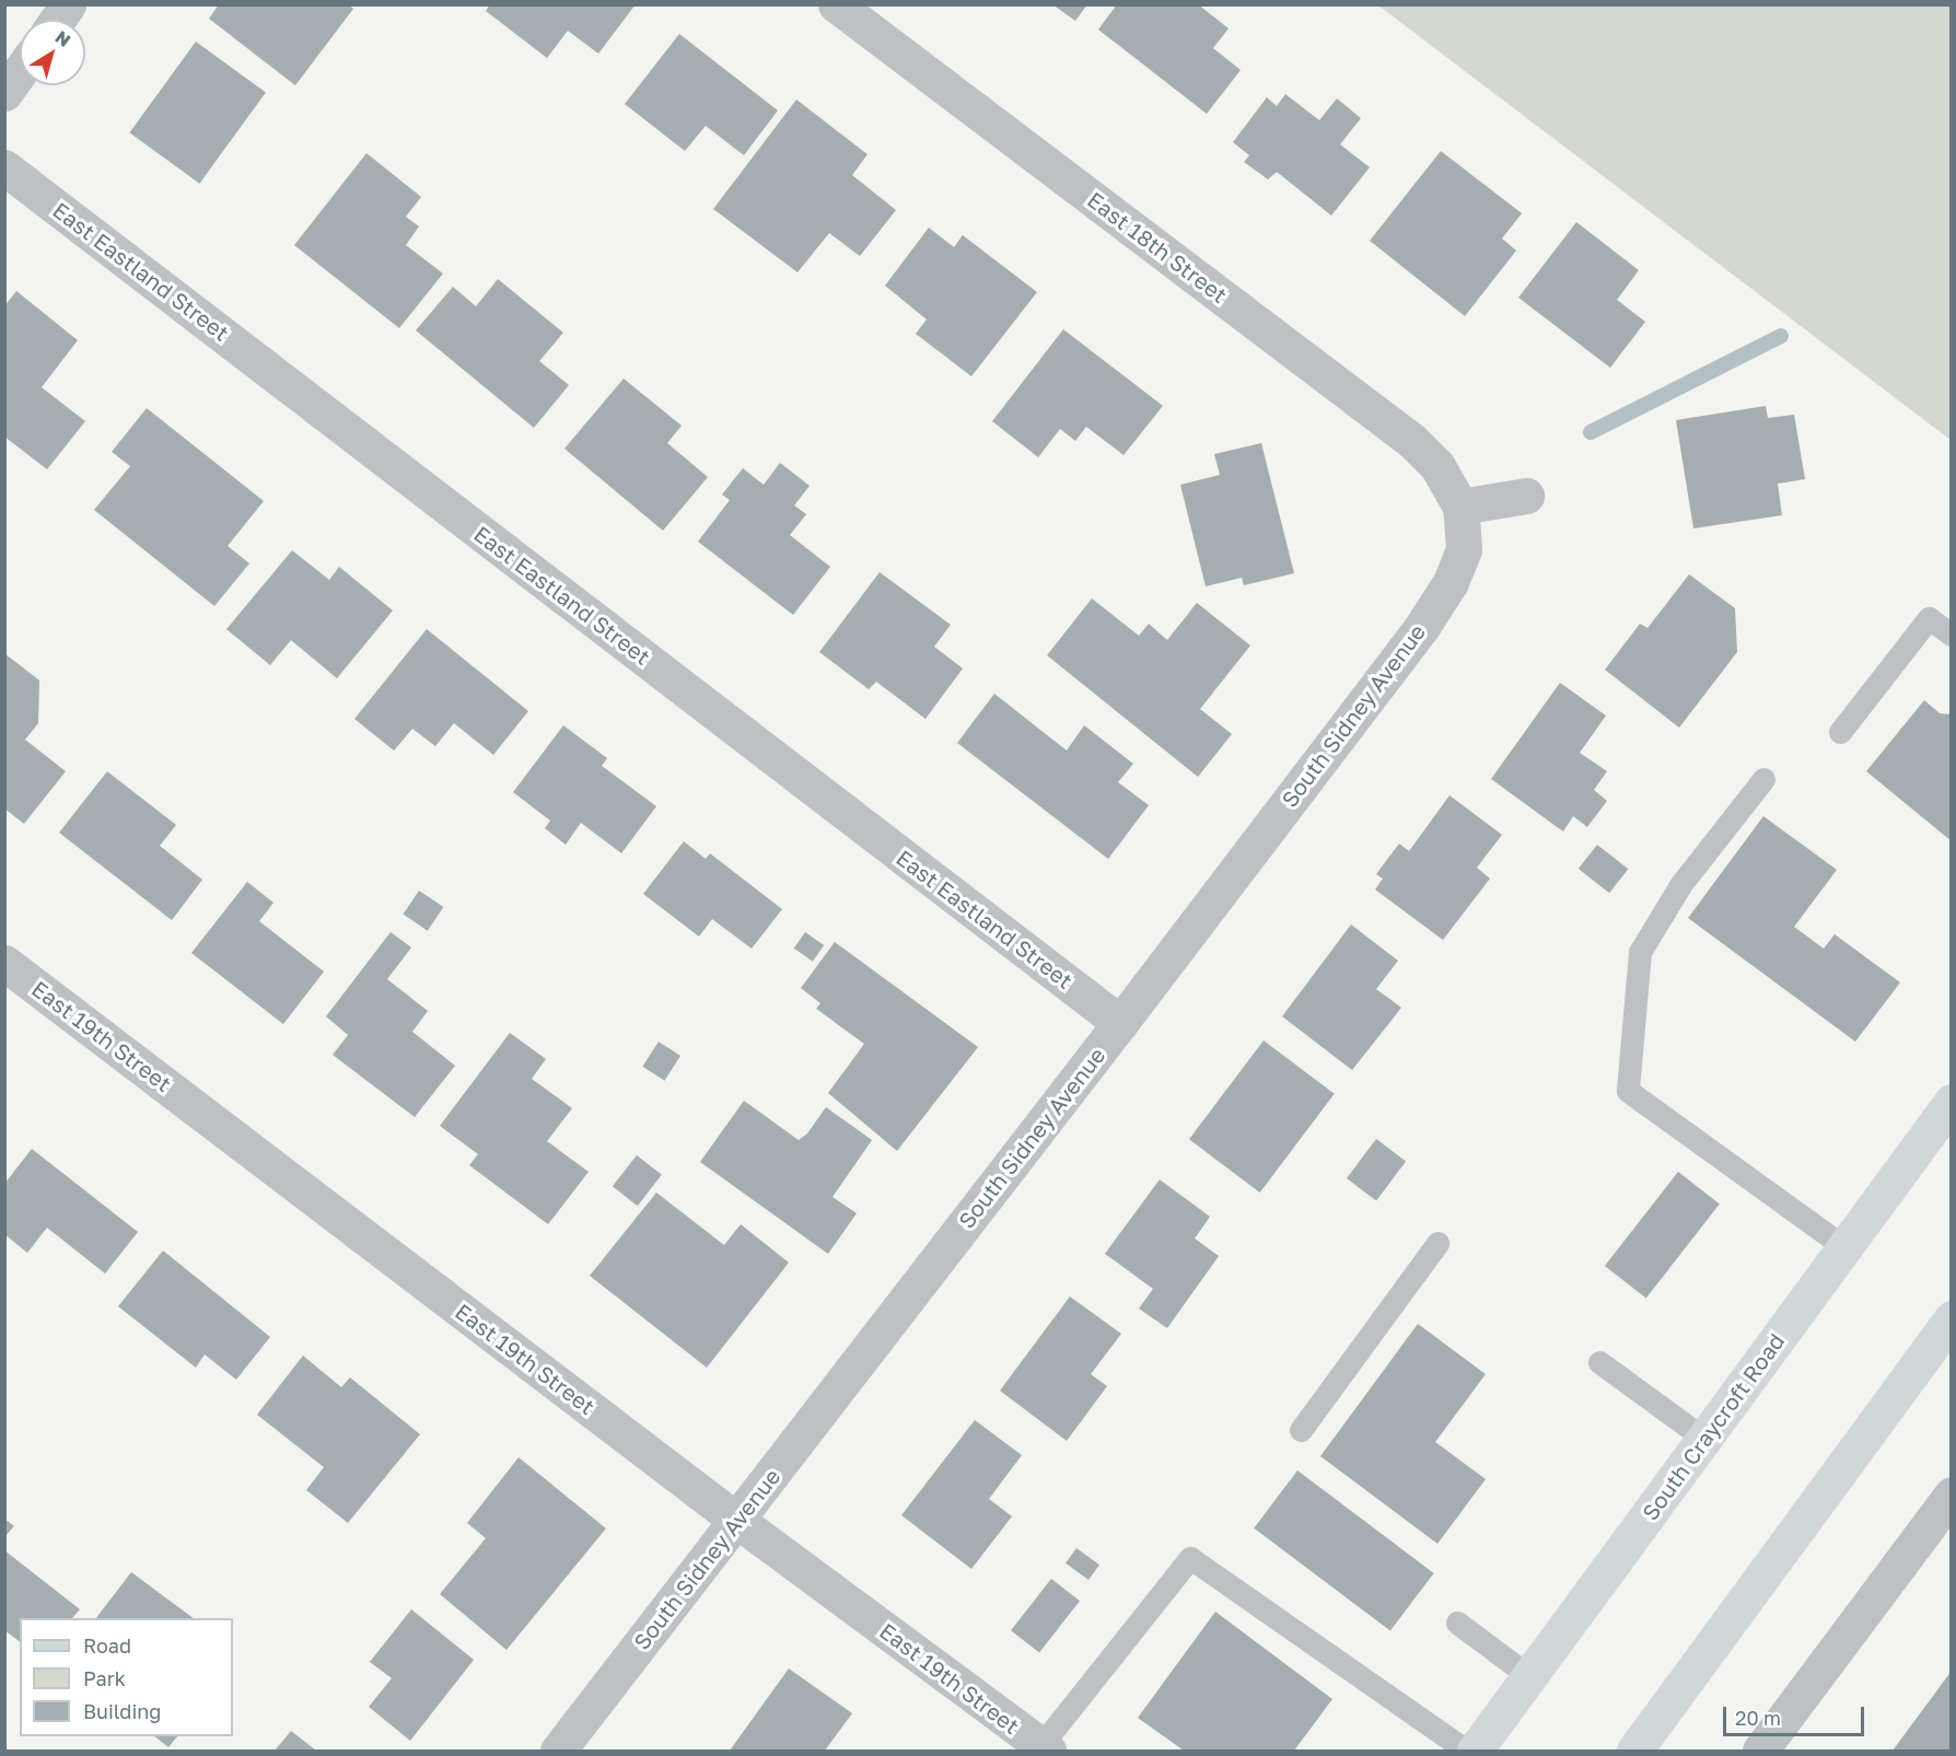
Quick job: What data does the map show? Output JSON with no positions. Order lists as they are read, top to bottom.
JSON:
{
  "streets": {
    "main road": ["South Craycroft Road"],
    "street": [
      "East 18th Street",
      "East Eastland Street",
      "South Sidney Avenue",
      "East 19th Street"
    ]
  },
  "crossings": [
    ["East 18th Street", "South Sidney Avenue"],
    ["East Eastland Street", "South Sidney Avenue"],
    ["South Sidney Avenue", "East 19th Street"]
  ],
  "legend": ["Road", "Park", "Building"],
  "scale_bar": "20 m",
  "north": "top right"
}
